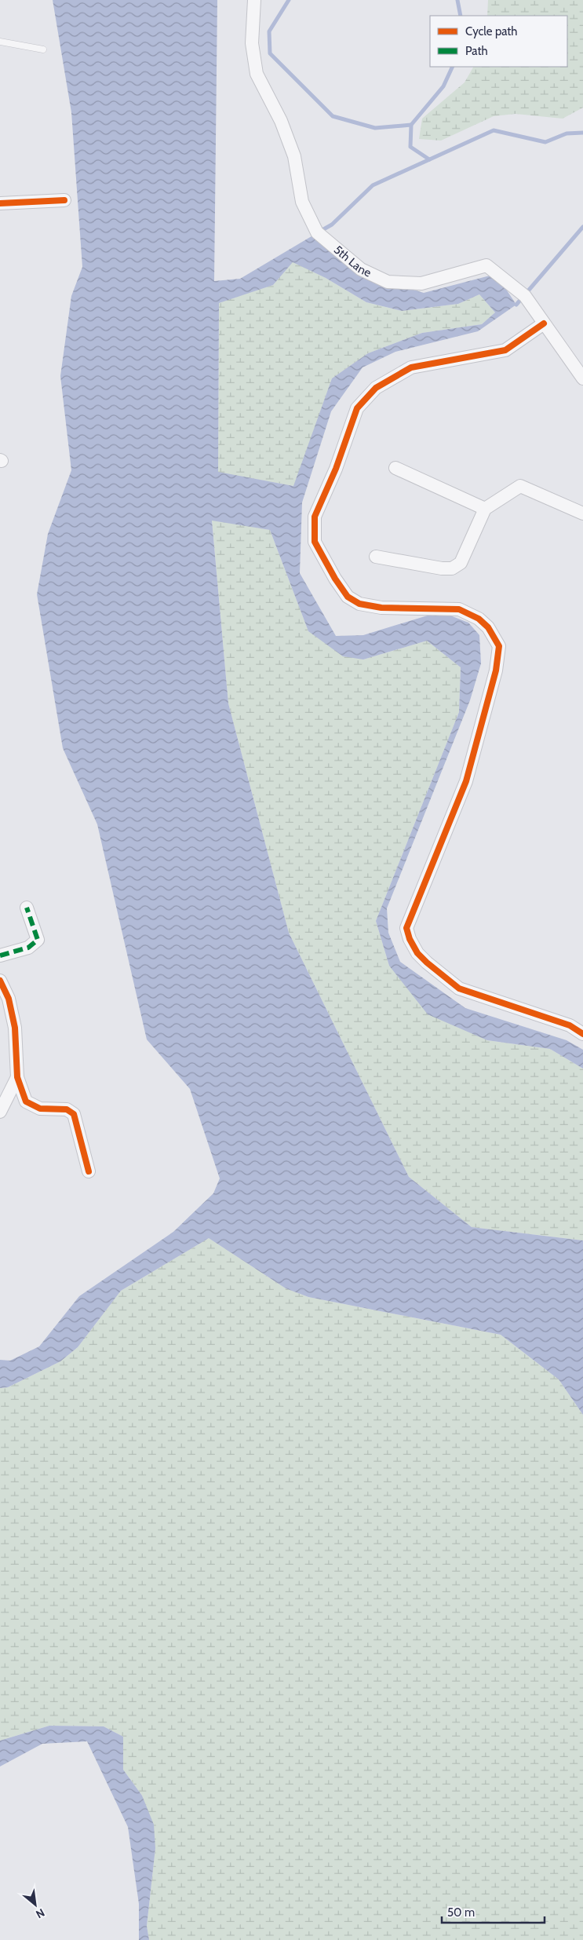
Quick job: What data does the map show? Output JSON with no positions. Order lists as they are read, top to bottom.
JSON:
{
  "streets": {
    "street": ["5th Lane"]
  },
  "legend": ["Cycle path", "Path"],
  "scale_bar": "50 m",
  "north": "bottom right"
}
